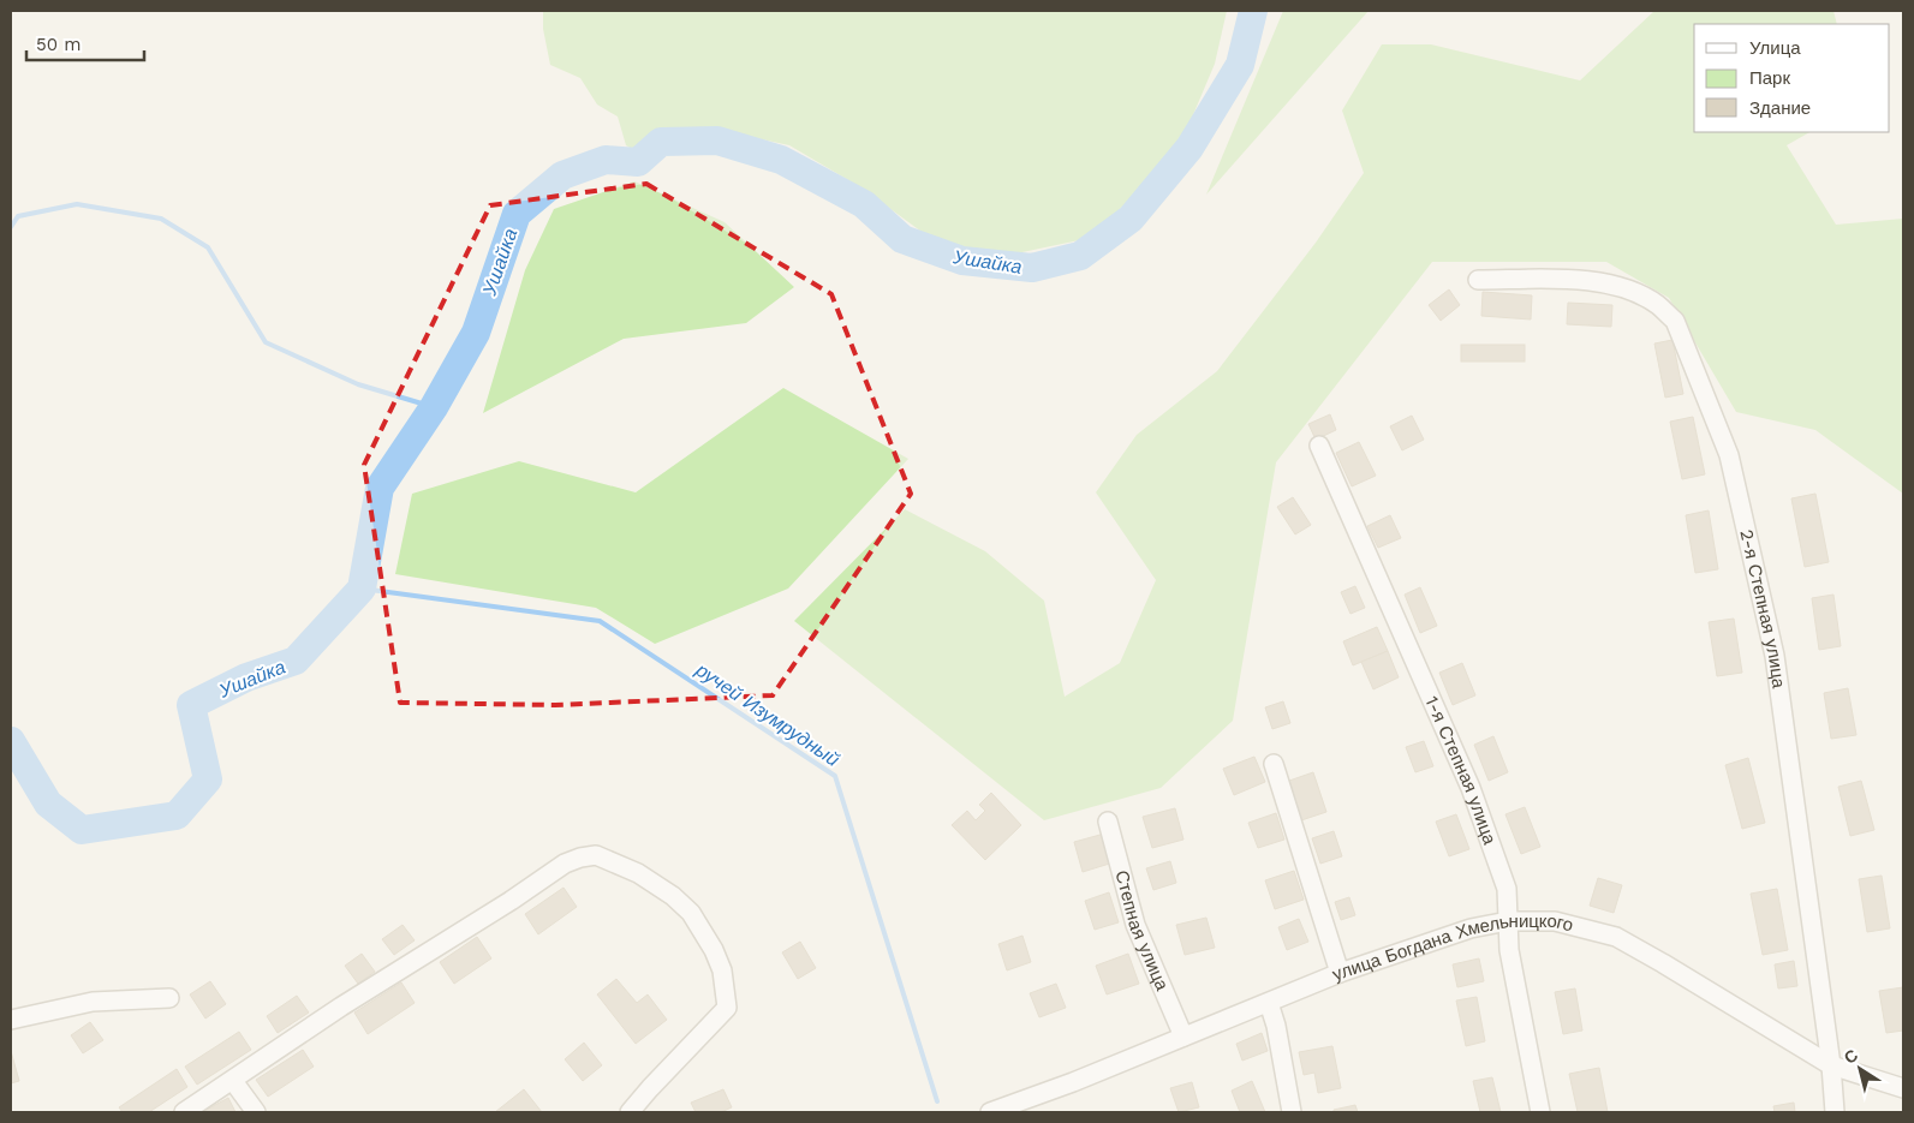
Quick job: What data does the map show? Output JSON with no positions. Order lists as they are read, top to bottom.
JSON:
{
  "streets": {
    "street": [
      "2-я Степная улица",
      "1-я Степная улица",
      "Степная улица",
      "улица Богдана Хмельницкого"
    ]
  },
  "crossings": [
    ["2-я Степная улица", "улица Богдана Хмельницкого"],
    ["1-я Степная улица", "улица Богдана Хмельницкого"],
    ["Степная улица", "улица Богдана Хмельницкого"]
  ],
  "water": ["Ушайка", "ручей Изумрудный"],
  "legend": ["Улица", "Парк", "Здание"],
  "scale_bar": "50 m",
  "north": "top left"
}
